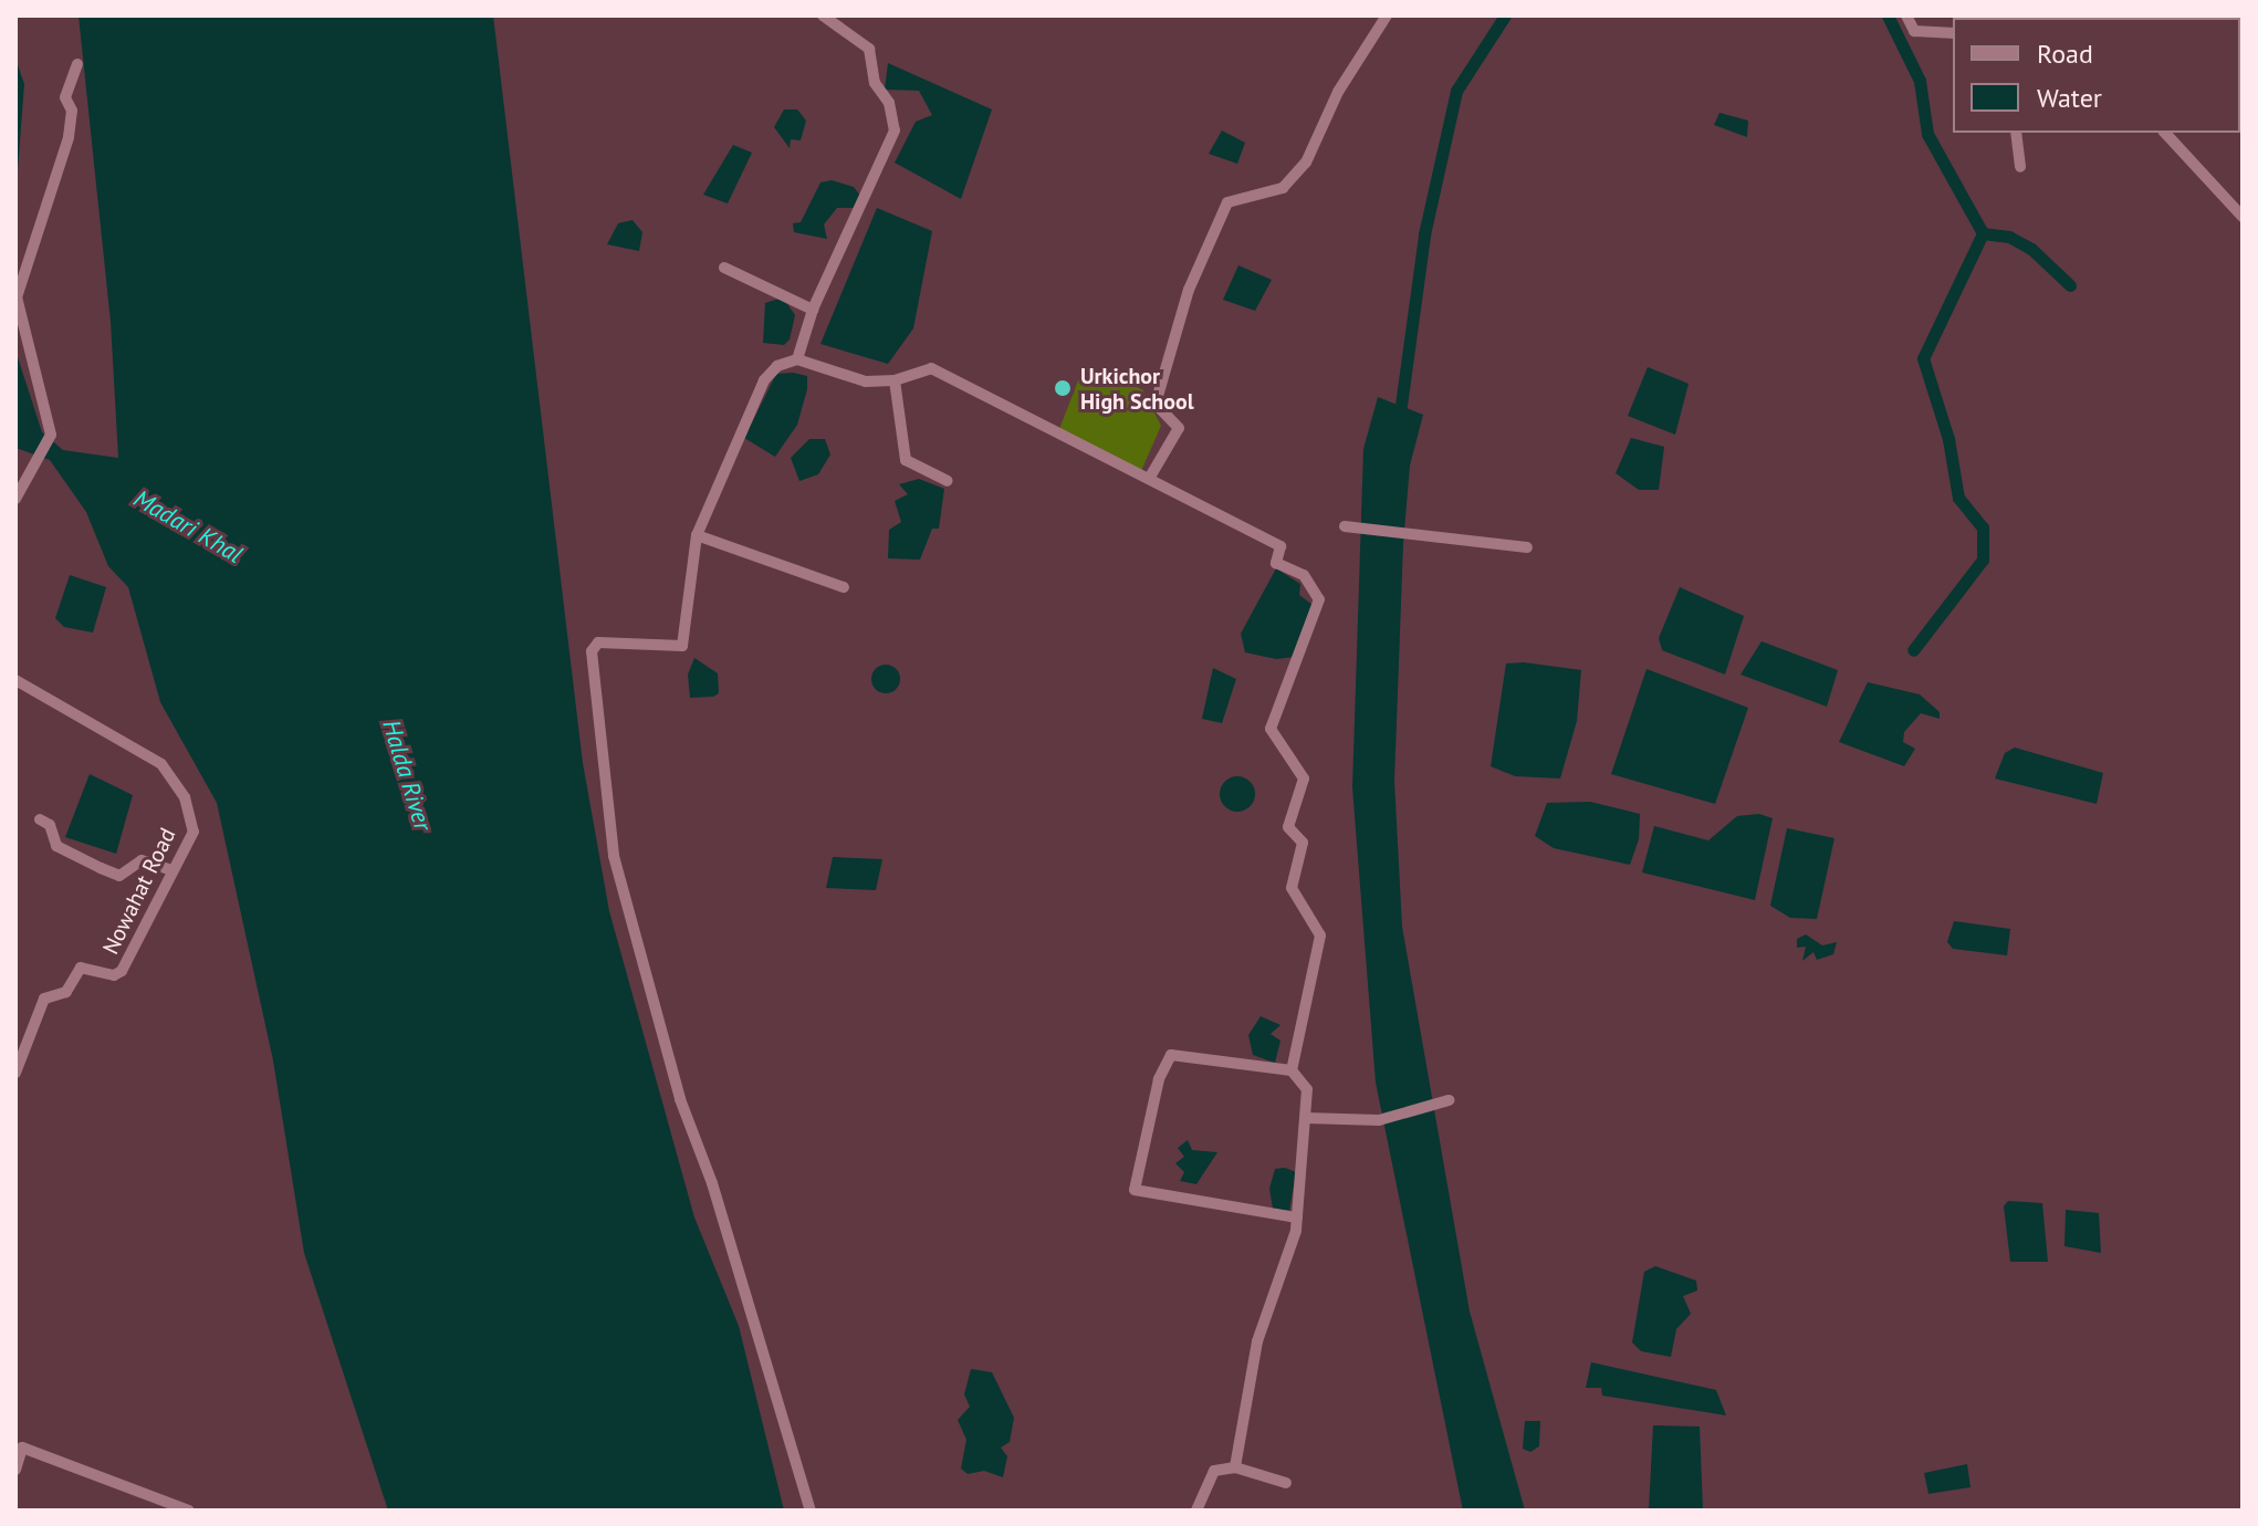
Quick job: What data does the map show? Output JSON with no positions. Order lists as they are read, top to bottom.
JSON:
{
  "streets": {
    "street": ["Nowahat Road"]
  },
  "water": ["Madari Khal", "Halda River"],
  "places": ["Urkichor High School"],
  "legend": ["Road", "Water"]
}
